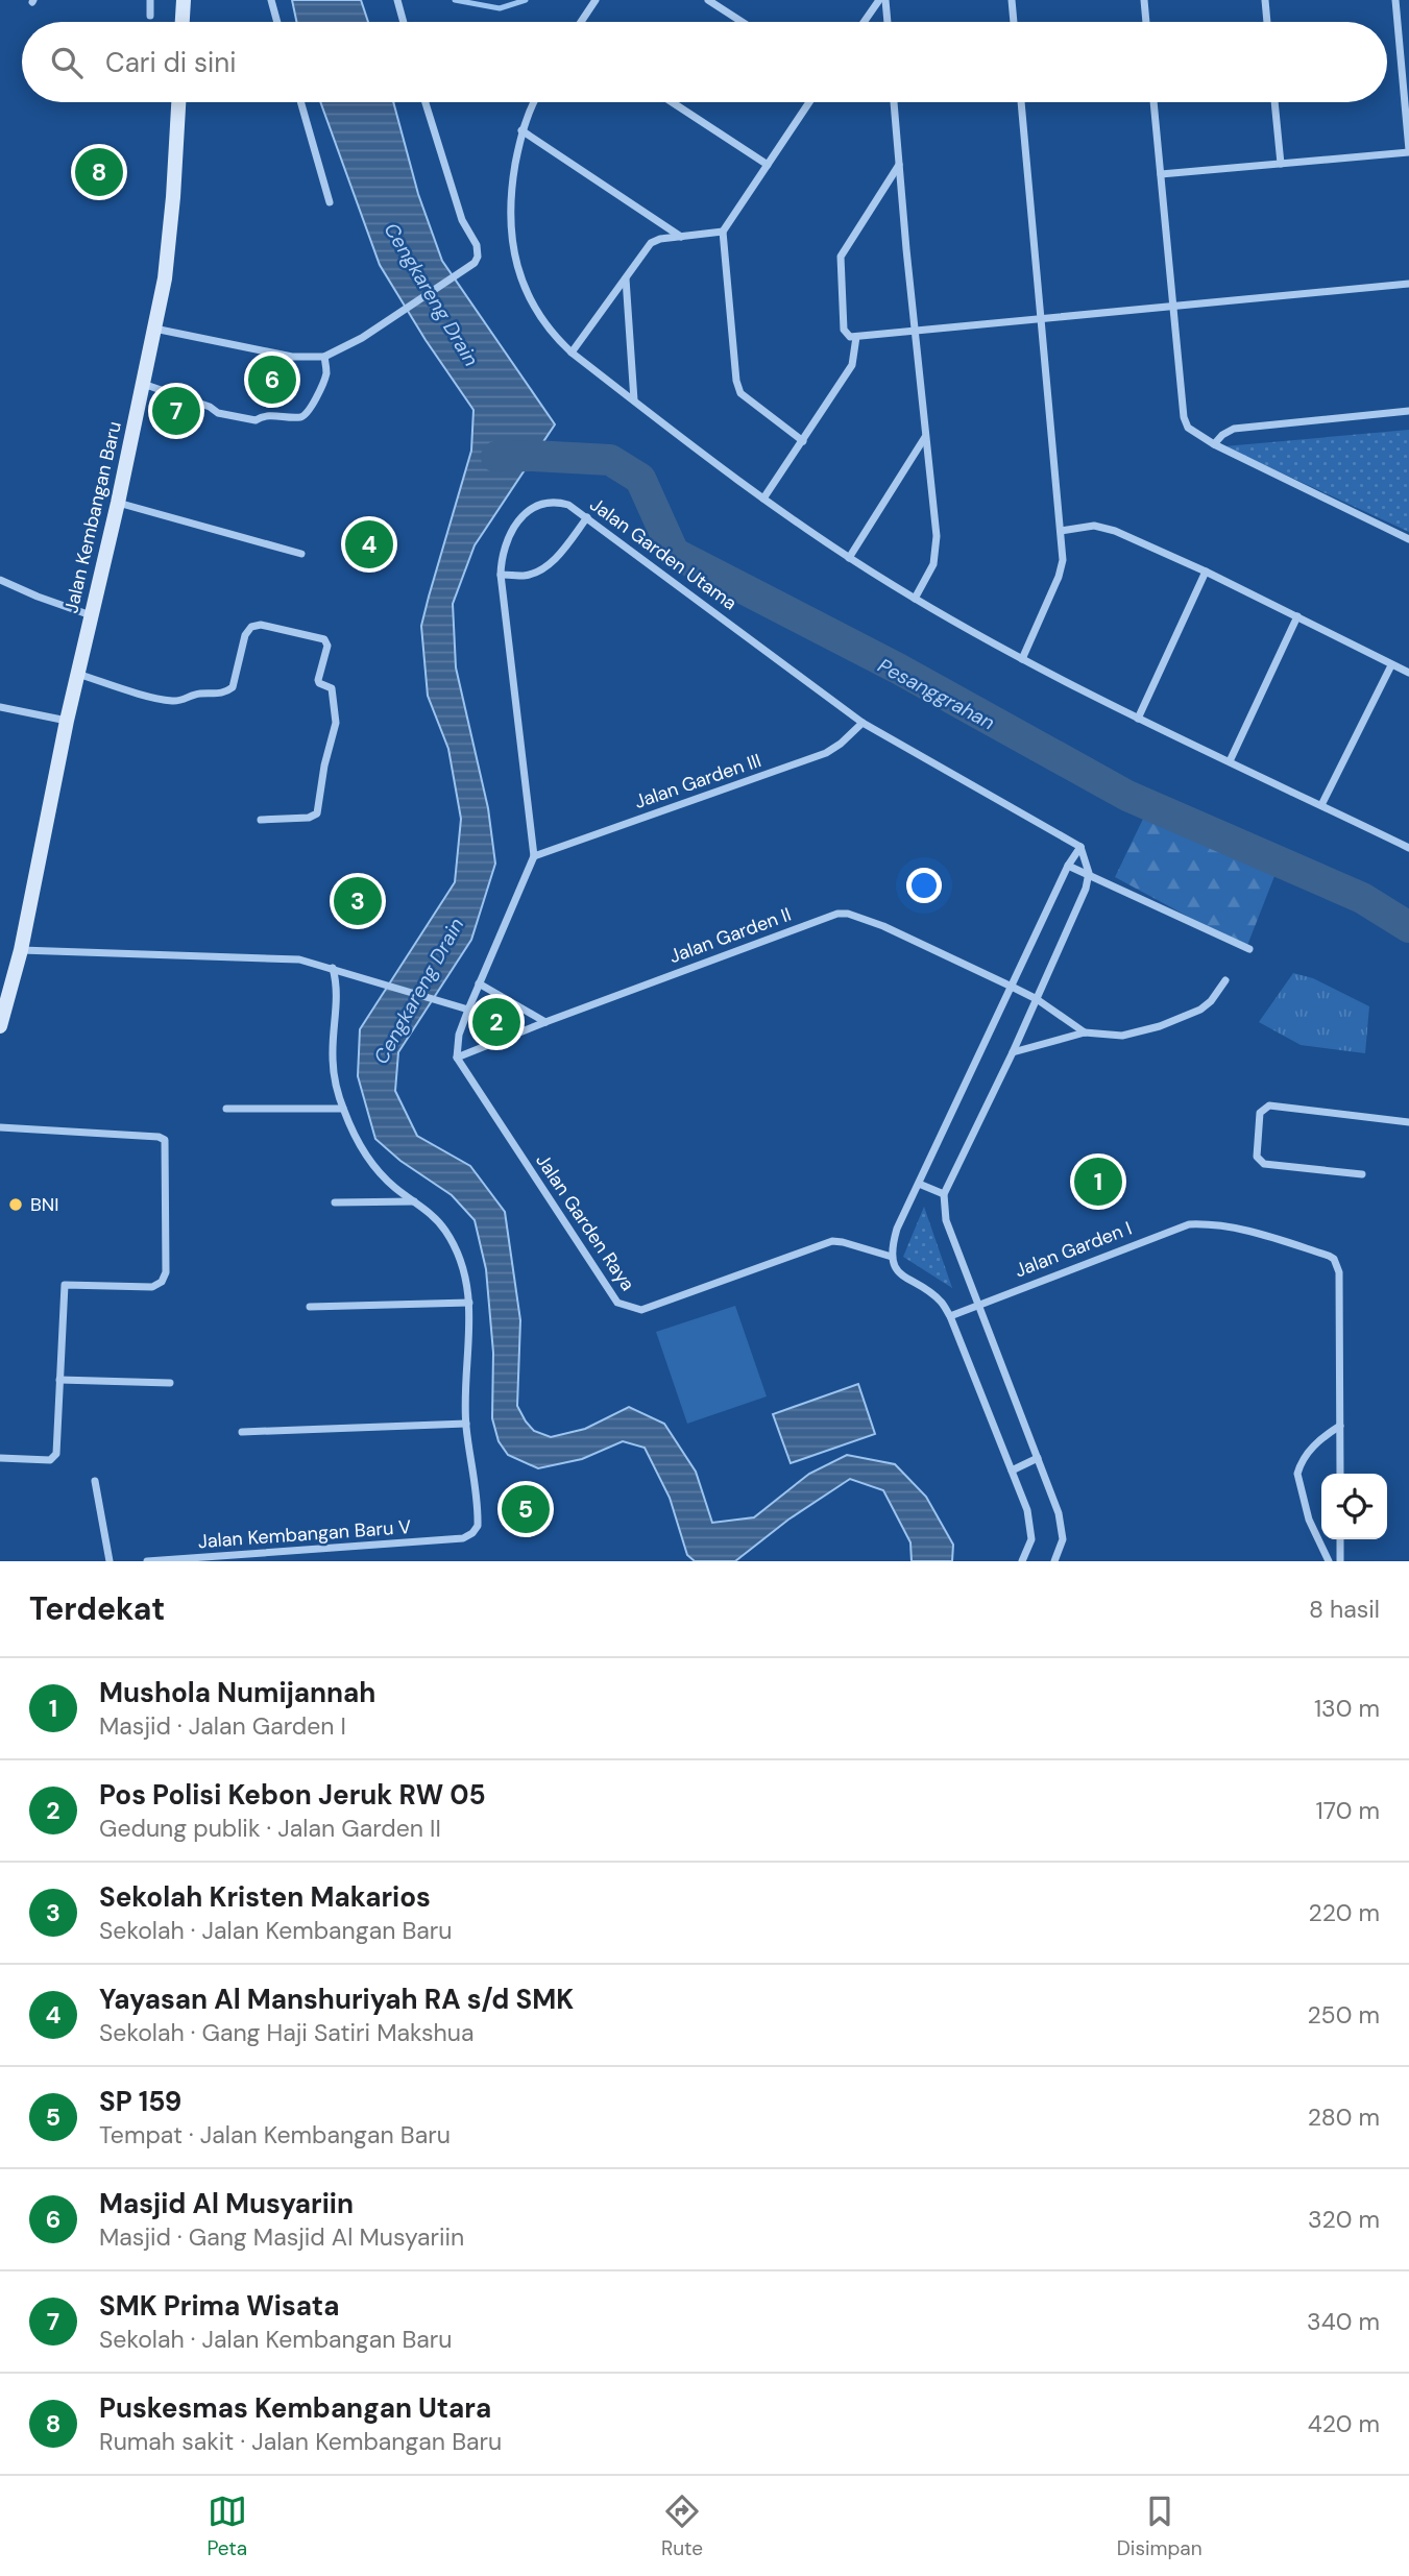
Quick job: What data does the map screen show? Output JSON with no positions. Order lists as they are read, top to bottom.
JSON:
{
  "streets": {
    "main road": ["Jalan Kembangan Baru"],
    "street": [
      "Jalan Garden Utama",
      "Jalan Garden III",
      "Jalan Garden II",
      "Jalan Garden Raya",
      "Jalan Garden I",
      "Jalan Kembangan Baru V"
    ]
  },
  "crossings": [
    ["Jalan Garden Utama", "Jalan Garden III"],
    ["Jalan Garden II", "Jalan Garden Raya"]
  ],
  "water": ["Cengkareng Drain", "Pesanggrahan"],
  "places": ["BNI"],
  "page": {
    "search": "Cari di sini",
    "pins": [
      "8",
      "6",
      "7",
      "4",
      "3",
      "2",
      "1",
      "5"
    ],
    "heading": ["Terdekat", "8 hasil"],
    "list": [
      {
        "mark": "1",
        "name": "Mushola Numijannah",
        "note": "Masjid · Jalan Garden I",
        "value": "130 m"
      },
      {
        "mark": "2",
        "name": "Pos Polisi Kebon Jeruk RW 05",
        "note": "Gedung publik · Jalan Garden II",
        "value": "170 m"
      },
      {
        "mark": "3",
        "name": "Sekolah Kristen Makarios",
        "note": "Sekolah · Jalan Kembangan Baru",
        "value": "220 m"
      },
      {
        "mark": "4",
        "name": "Yayasan Al Manshuriyah RA s/d SMK",
        "note": "Sekolah · Gang Haji Satiri Makshua",
        "value": "250 m"
      },
      {
        "mark": "5",
        "name": "SP 159",
        "note": "Tempat · Jalan Kembangan Baru",
        "value": "280 m"
      },
      {
        "mark": "6",
        "name": "Masjid Al Musyariin",
        "note": "Masjid · Gang Masjid Al Musyariin",
        "value": "320 m"
      },
      {
        "mark": "7",
        "name": "SMK Prima Wisata",
        "note": "Sekolah · Jalan Kembangan Baru",
        "value": "340 m"
      },
      {
        "mark": "8",
        "name": "Puskesmas Kembangan Utara",
        "note": "Rumah sakit · Jalan Kembangan Baru",
        "value": "420 m"
      }
    ],
    "nav": ["Peta", "Rute", "Disimpan"]
  }
}
